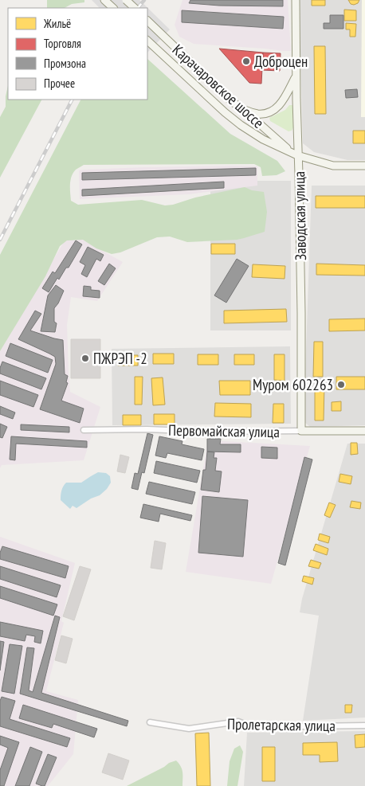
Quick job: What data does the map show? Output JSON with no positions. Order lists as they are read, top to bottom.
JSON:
{
  "streets": {
    "street": [
      "Карачаровское шоссе",
      "Заводская улица",
      "Первомайская улица",
      "Пролетарская улица"
    ]
  },
  "crossings": [
    ["Карачаровское шоссе", "Заводская улица"],
    ["Заводская улица", "Первомайская улица"]
  ],
  "places": ["Доброцен", "ПЖРЭП -2", "Муром 602263"],
  "legend": [
    "Жильё",
    "Торговля",
    "Промзона",
    "Прочее"
  ]
}
